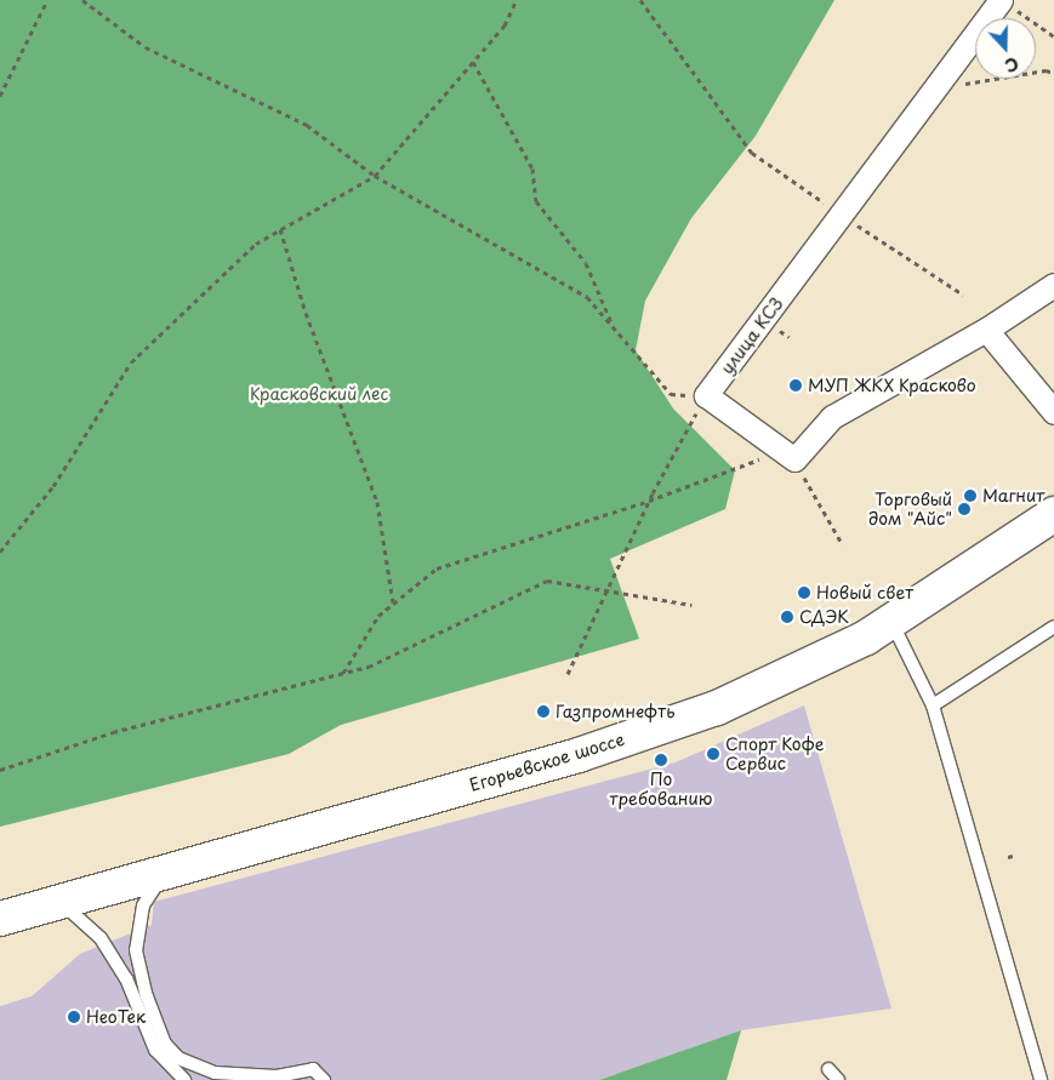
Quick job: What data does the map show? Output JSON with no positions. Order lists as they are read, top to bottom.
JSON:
{
  "streets": {
    "main road": ["Егорьевское шоссе"],
    "street": ["улица КСЗ"]
  },
  "parks": ["Красковский лес"],
  "places": [
    "МУП ЖКХ Красково",
    "Магнит",
    "Торговый дом \"Айс\"",
    "Новый свет",
    "СДЭК",
    "Газпромнефть",
    "Спорт Кофе Сервис",
    "По требованию",
    "НеоТек"
  ],
  "north": "bottom"
}
